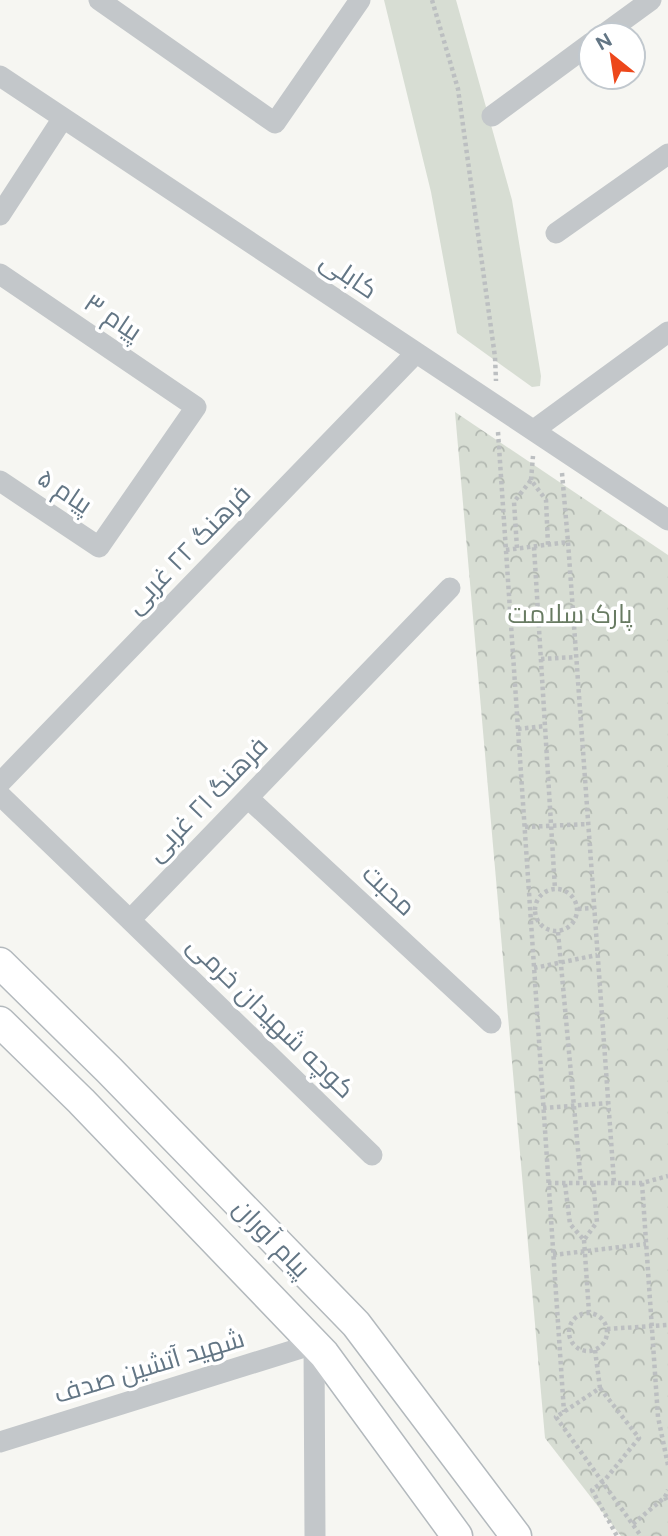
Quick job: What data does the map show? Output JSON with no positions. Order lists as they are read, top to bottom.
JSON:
{
  "streets": {
    "main road": ["پیام آوران"],
    "street": [
      "کابلی",
      "پیام ۳",
      "پیام ۵",
      "فرهنگ ۲۲ غربی",
      "فرهنگ ۲۱ غربی",
      "محبت",
      "کوچه شهیدان خرمی",
      "شهید آتشین صدف"
    ]
  },
  "crossings": [
    ["کابلی", "فرهنگ ۲۲ غربی"],
    ["پیام ۳", "پیام ۵"],
    ["فرهنگ ۲۱ غربی", "محبت"],
    ["فرهنگ ۲۱ غربی", "کوچه شهیدان خرمی"],
    ["پیام آوران", "شهید آتشین صدف"]
  ],
  "parks": ["پارک سلامت"],
  "north": "top left"
}
